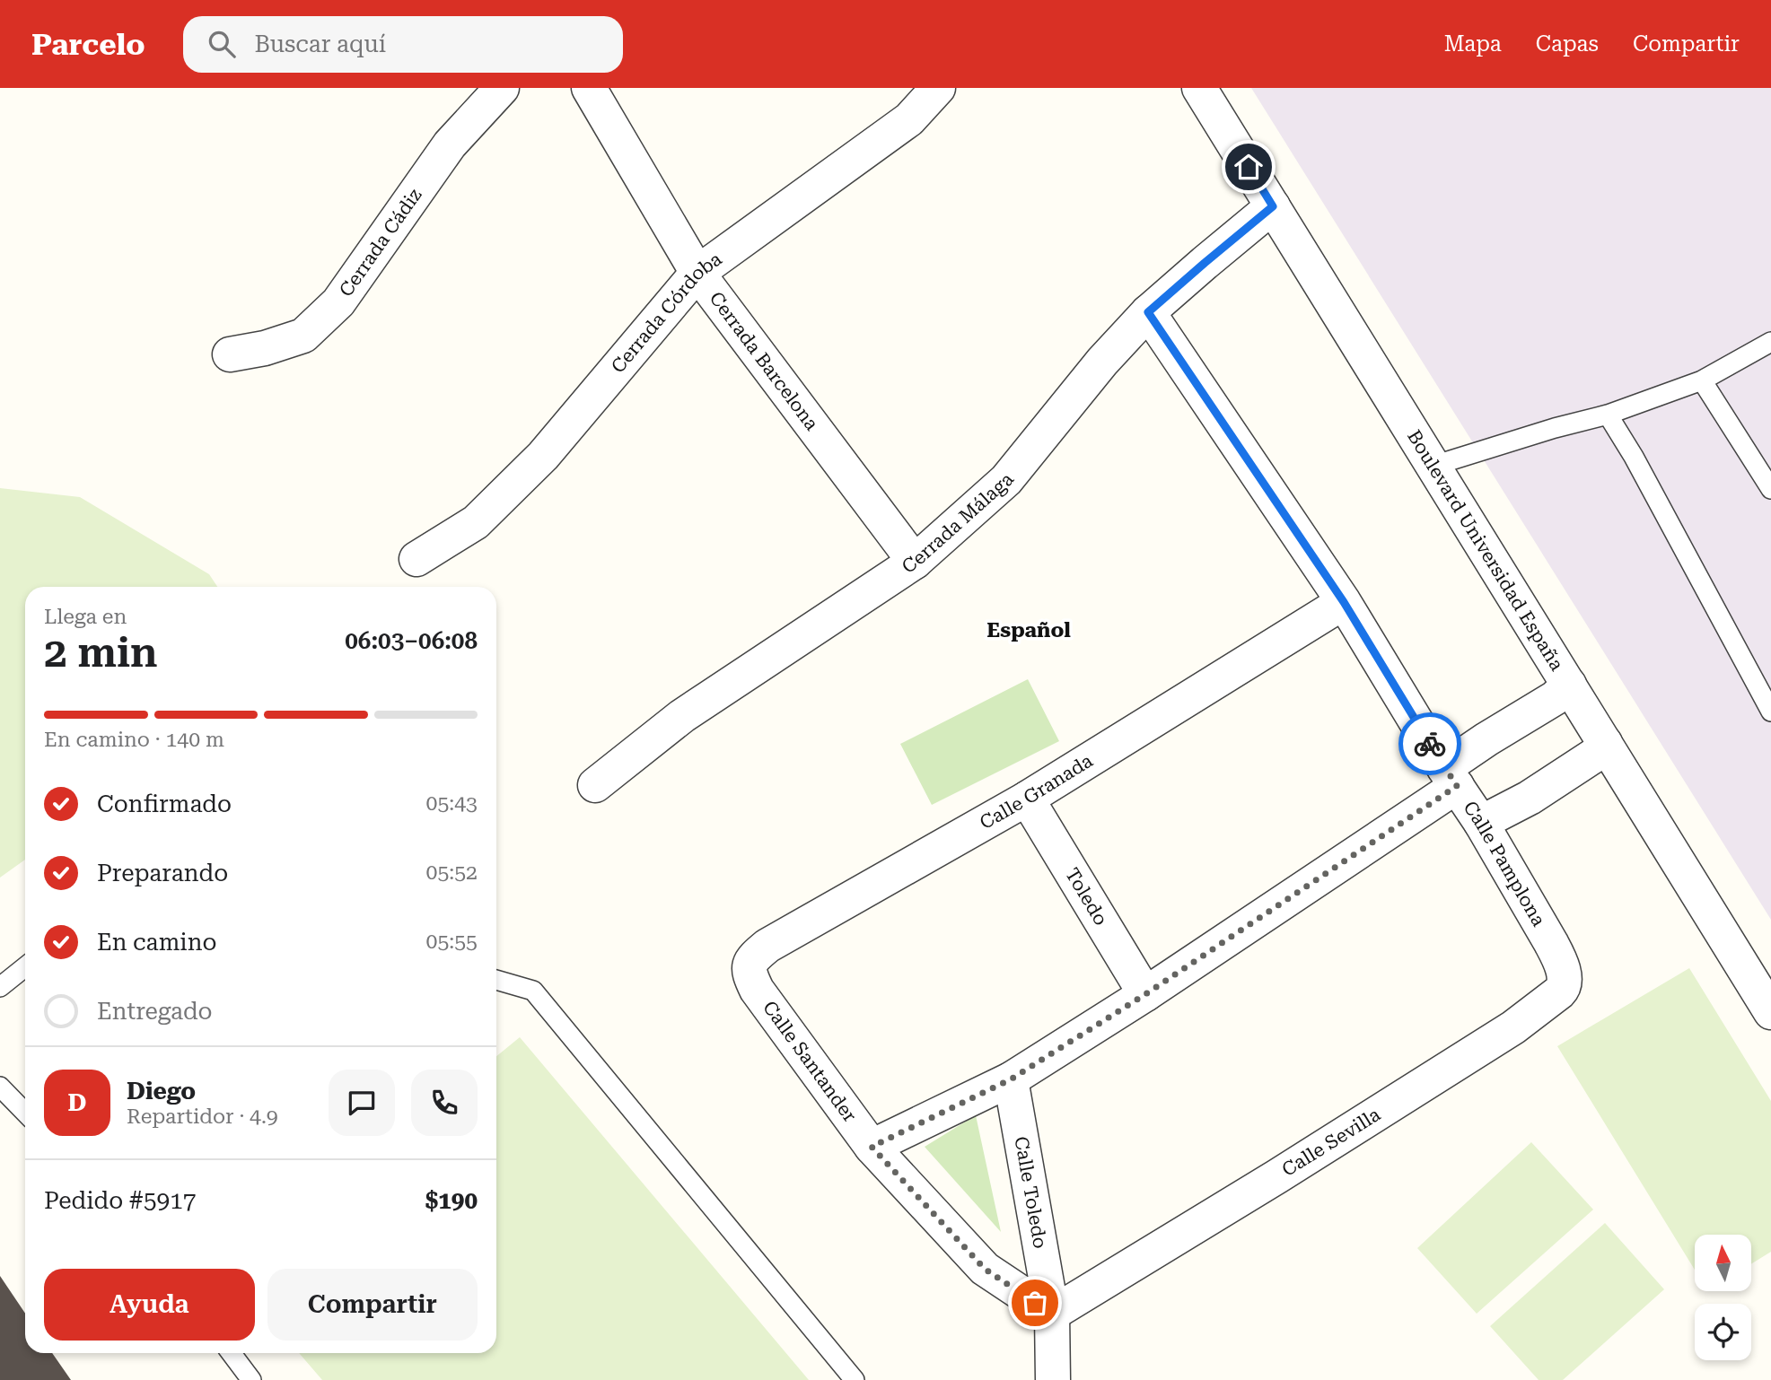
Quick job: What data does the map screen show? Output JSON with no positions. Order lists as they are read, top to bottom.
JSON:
{
  "streets": {
    "street": [
      "Cerrada Cádiz",
      "Cerrada Córdoba",
      "Cerrada Barcelona",
      "Cerrada Málaga",
      "Boulevard Universidad España",
      "Calle Granada",
      "Calle Pamplona",
      "Toledo",
      "Calle Santander",
      "Calle Sevilla",
      "Calle Toledo"
    ]
  },
  "crossings": [
    ["Cerrada Córdoba", "Cerrada Barcelona"],
    ["Cerrada Barcelona", "Cerrada Málaga"],
    ["Cerrada Málaga", "Boulevard Universidad España"],
    ["Cerrada Málaga", "Calle Pamplona"],
    ["Calle Granada", "Calle Pamplona"],
    ["Calle Granada", "Toledo"],
    ["Calle Granada", "Calle Santander"],
    ["Calle Pamplona", "Calle Sevilla"],
    ["Calle Santander", "Calle Sevilla"],
    ["Calle Santander", "Calle Toledo"],
    ["Calle Sevilla", "Calle Toledo"]
  ],
  "districts": ["Español"],
  "north": "top",
  "page": {
    "header": "Parcelo",
    "search": "Buscar aquí",
    "nav": ["Mapa", "Capas", "Compartir"],
    "heading": ["2 min", "Llega en", "06:03–06:08"],
    "panel": [
      "Diego",
      "Repartidor · 4.9",
      "Pedido #5917",
      "$190"
    ],
    "bar": "En camino · 140 m",
    "list": [
      ["Confirmado", "05:43"],
      ["Preparando", "05:52"],
      ["En camino", "05:55"],
      "Entregado"
    ],
    "round": "D",
    "buttons": ["Ayuda", "Compartir"]
  }
}
